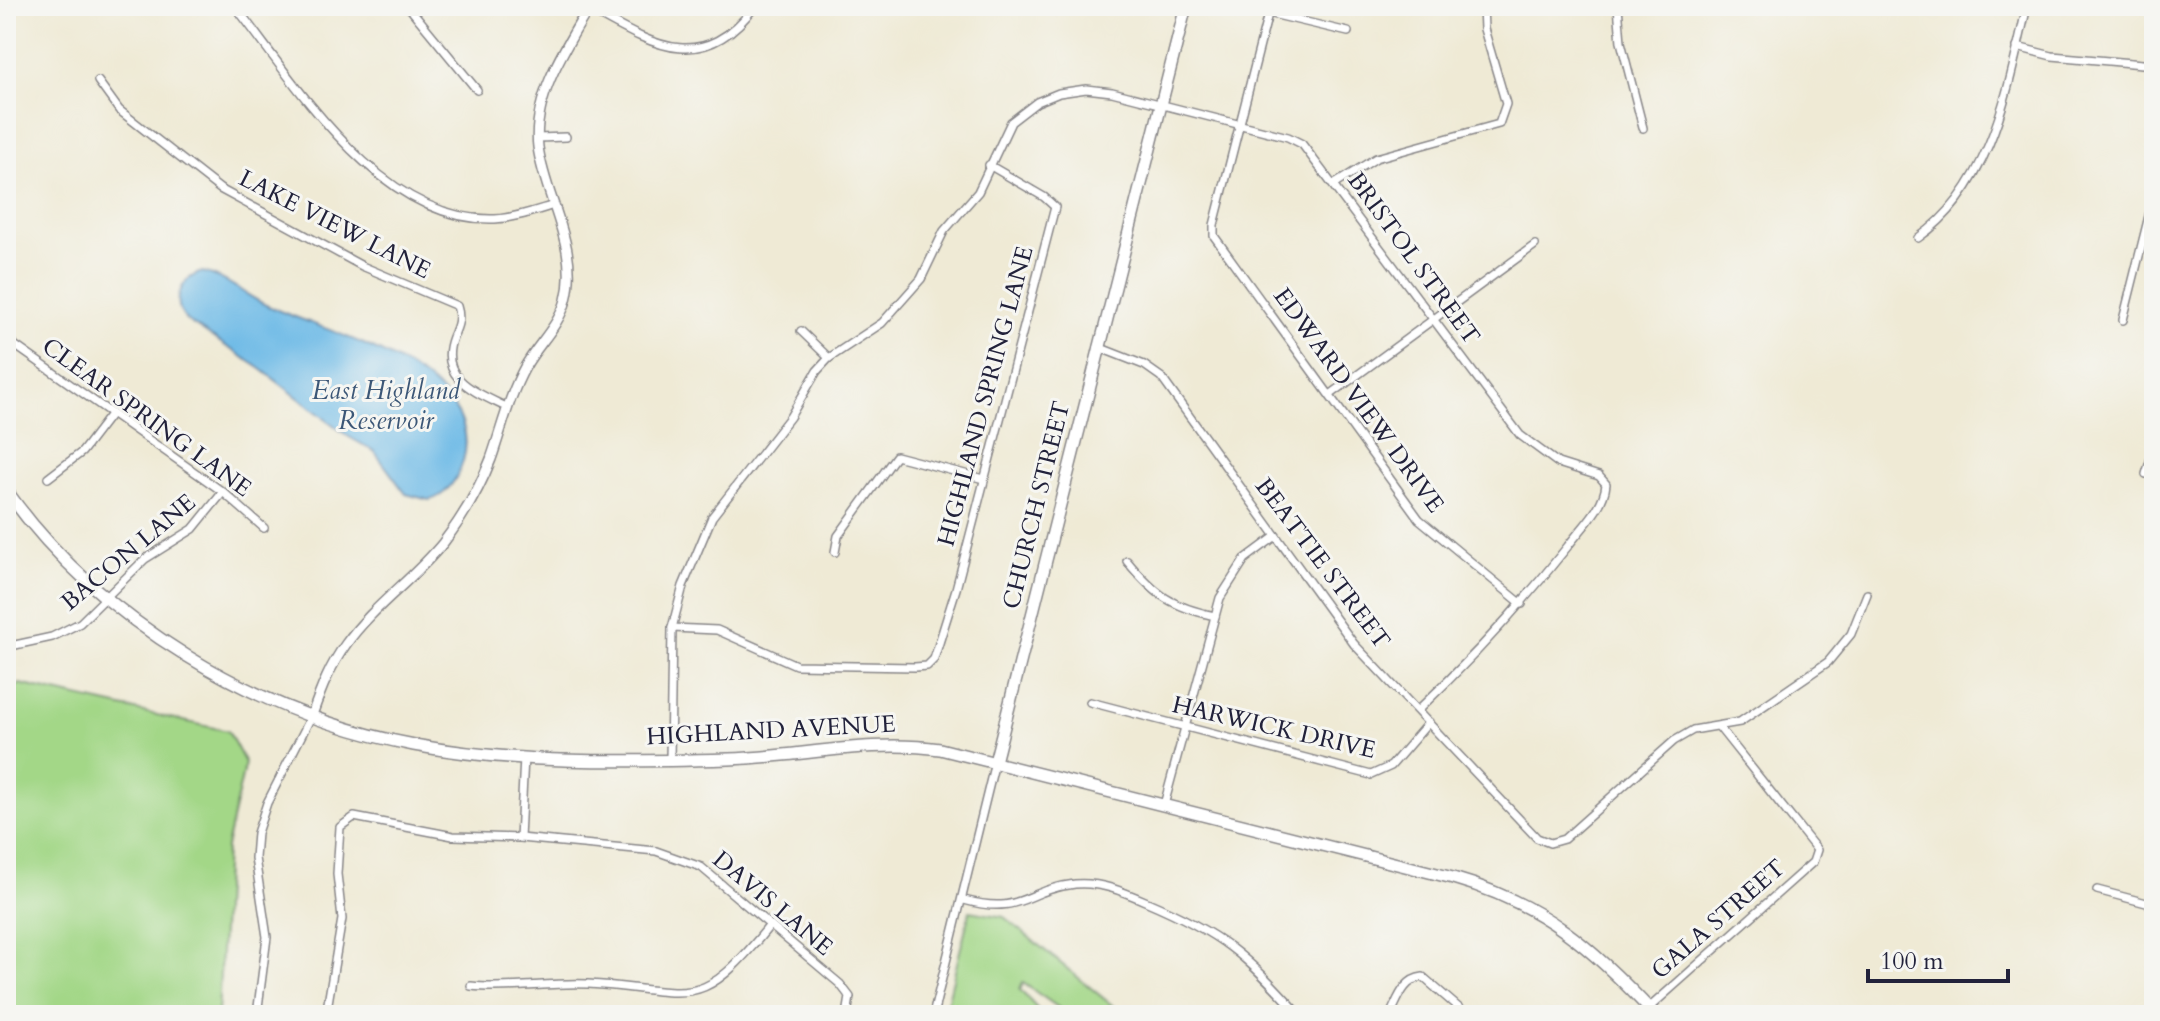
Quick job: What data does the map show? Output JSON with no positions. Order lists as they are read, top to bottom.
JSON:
{
  "streets": {
    "main road": ["CHURCH STREET", "HIGHLAND AVENUE"],
    "street": [
      "LAKE VIEW LANE",
      "BRISTOL STREET",
      "HIGHLAND SPRING LANE",
      "EDWARD VIEW DRIVE",
      "CLEAR SPRING LANE",
      "BACON LANE",
      "BEATTIE STREET",
      "HARWICK DRIVE",
      "DAVIS LANE",
      "GALA STREET"
    ]
  },
  "crossings": [
    ["BRISTOL STREET", "HIGHLAND SPRING LANE"],
    ["BRISTOL STREET", "EDWARD VIEW DRIVE"],
    ["BRISTOL STREET", "CHURCH STREET"],
    ["CLEAR SPRING LANE", "BACON LANE"],
    ["CHURCH STREET", "BEATTIE STREET"],
    ["CHURCH STREET", "HIGHLAND AVENUE"],
    ["BACON LANE", "HIGHLAND AVENUE"],
    ["BEATTIE STREET", "HARWICK DRIVE"],
    ["BEATTIE STREET", "GALA STREET"],
    ["HIGHLAND AVENUE", "GALA STREET"]
  ],
  "water": ["East Highland Reservoir"],
  "scale_bar": "100 m"
}
